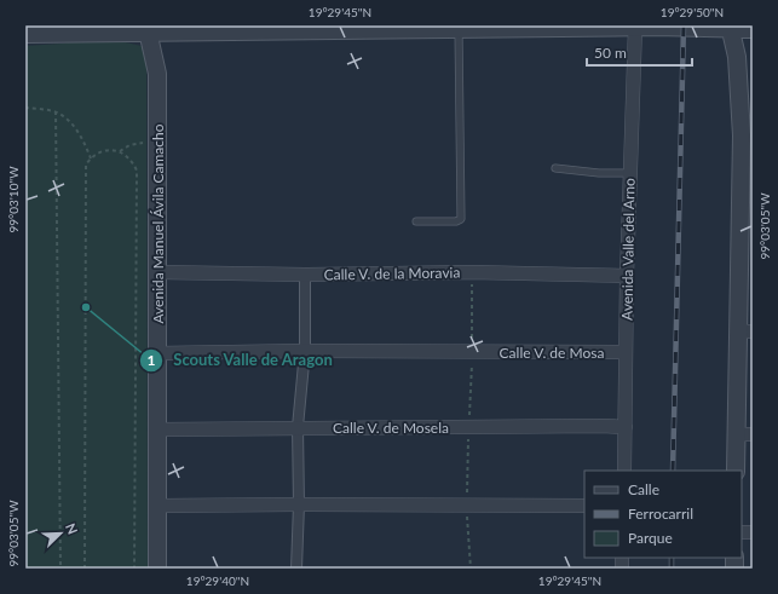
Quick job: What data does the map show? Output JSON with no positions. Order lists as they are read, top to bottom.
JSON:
{
  "streets": {
    "street": [
      "Avenida Manuel Ávila Camacho",
      "Avenida Valle del Arno",
      "Calle V. de la Moravia",
      "Calle V. de Mosa",
      "Calle V. de Mosela"
    ]
  },
  "crossings": [
    ["Avenida Manuel Ávila Camacho", "Calle V. de la Moravia"],
    ["Avenida Manuel Ávila Camacho", "Calle V. de Mosa"],
    ["Avenida Manuel Ávila Camacho", "Calle V. de Mosela"],
    ["Avenida Valle del Arno", "Calle V. de la Moravia"],
    ["Avenida Valle del Arno", "Calle V. de Mosa"],
    ["Avenida Valle del Arno", "Calle V. de Mosela"]
  ],
  "places": ["Scouts Valle de Aragon"],
  "legend": ["Calle", "Ferrocarril", "Parque"],
  "scale_bar": "50 m",
  "north": "top right",
  "coordinates": [
    "19°29'45\"N",
    "19°29'50\"N",
    "99°03'10\"W",
    "99°03'05\"W",
    "19°29'40\"N"
  ]
}
